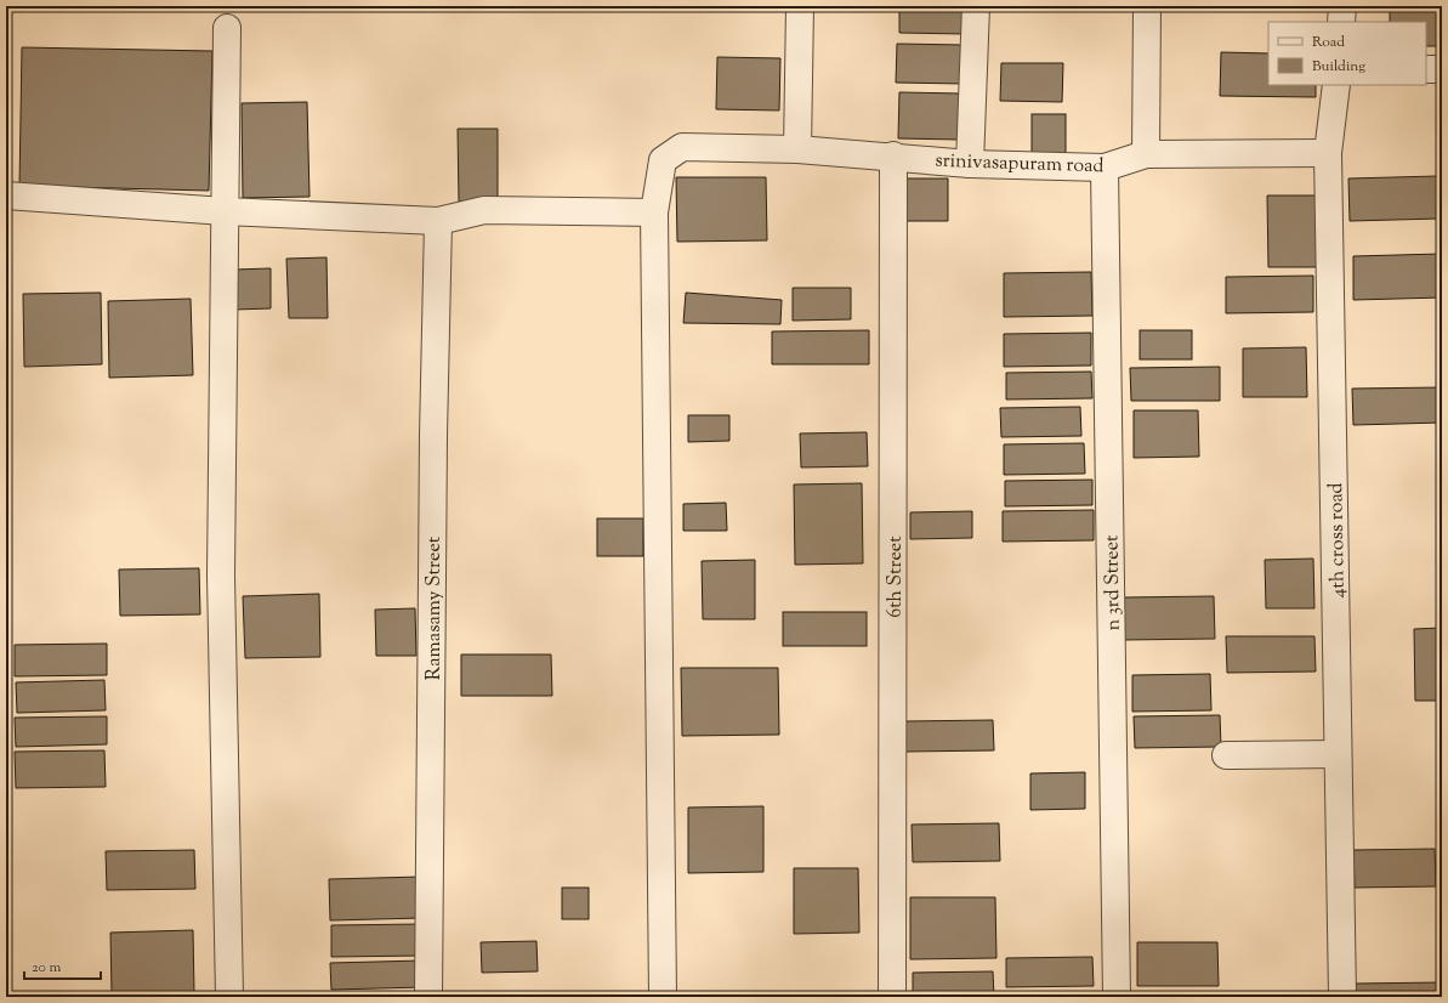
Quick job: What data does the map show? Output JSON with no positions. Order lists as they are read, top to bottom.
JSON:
{
  "streets": {
    "street": [
      "srinivasapuram road",
      "4th cross road",
      "6th Street",
      "n 3rd Street",
      "Ramasamy Street"
    ]
  },
  "crossings": [
    ["srinivasapuram road", "4th cross road"],
    ["srinivasapuram road", "6th Street"],
    ["srinivasapuram road", "n 3rd Street"]
  ],
  "legend": ["Road", "Building"],
  "scale_bar": "20 m"
}
